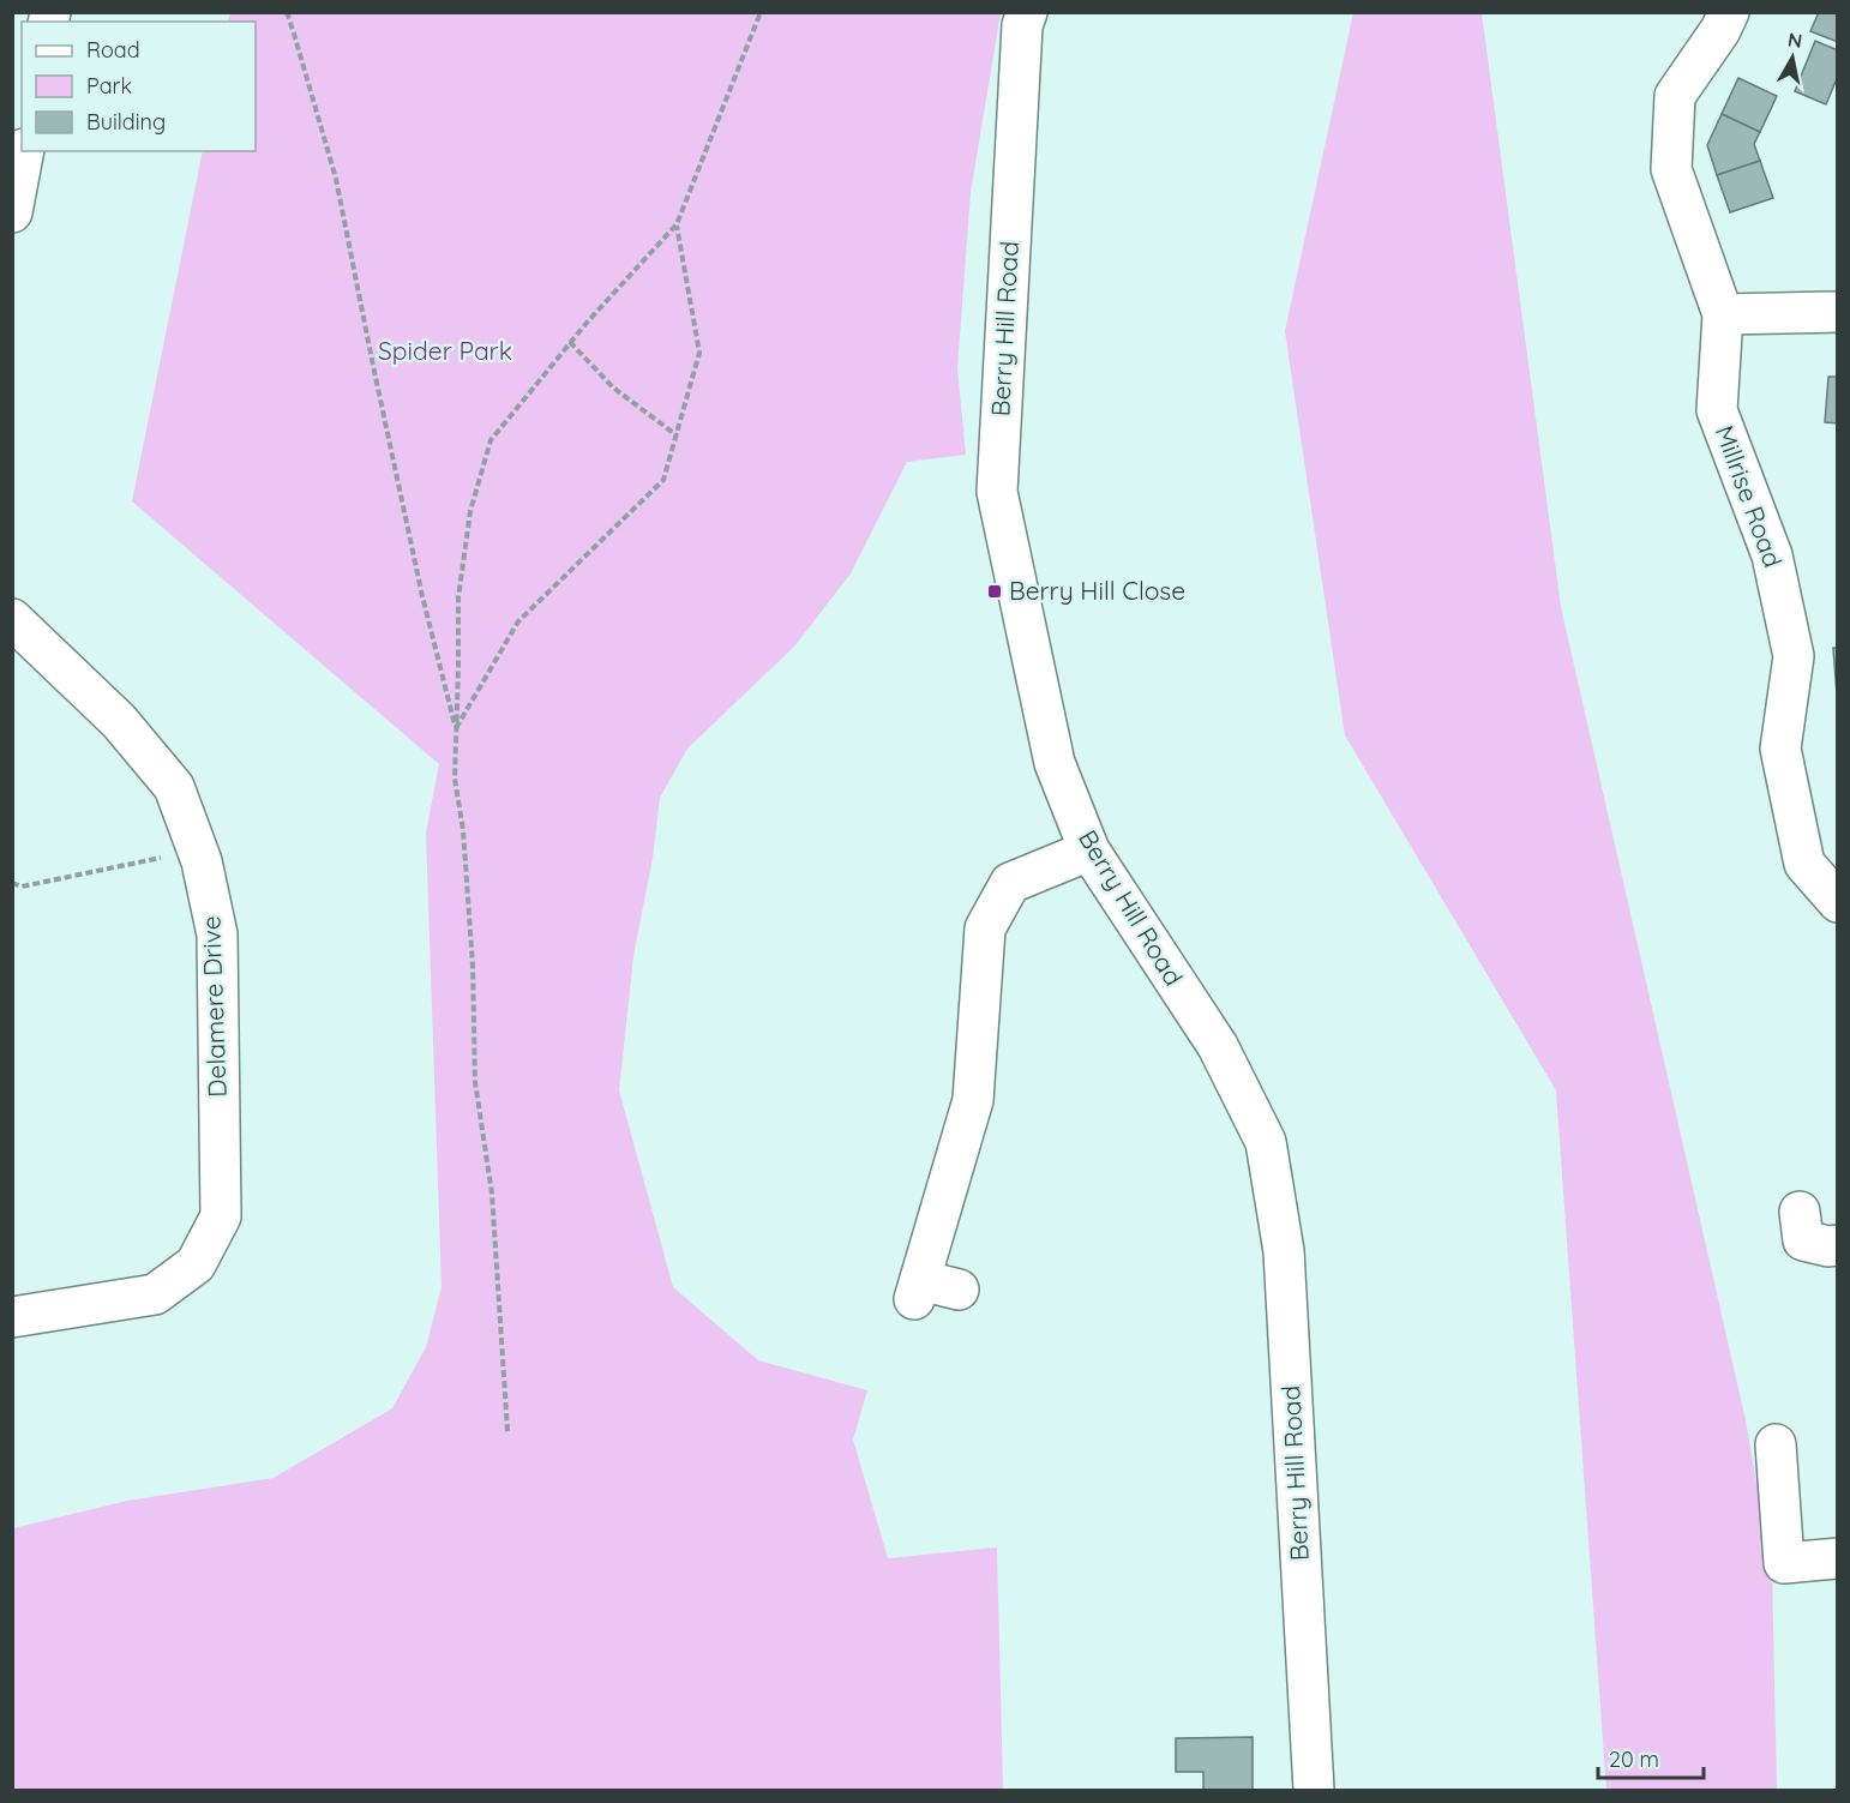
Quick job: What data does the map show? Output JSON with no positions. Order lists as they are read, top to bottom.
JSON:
{
  "streets": {
    "street": ["Berry Hill Road", "Millrise Road", "Delamere Drive"]
  },
  "parks": ["Spider Park"],
  "places": {
    "transit": ["Berry Hill Close"]
  },
  "legend": ["Road", "Park", "Building"],
  "scale_bar": "20 m",
  "north": "top"
}
